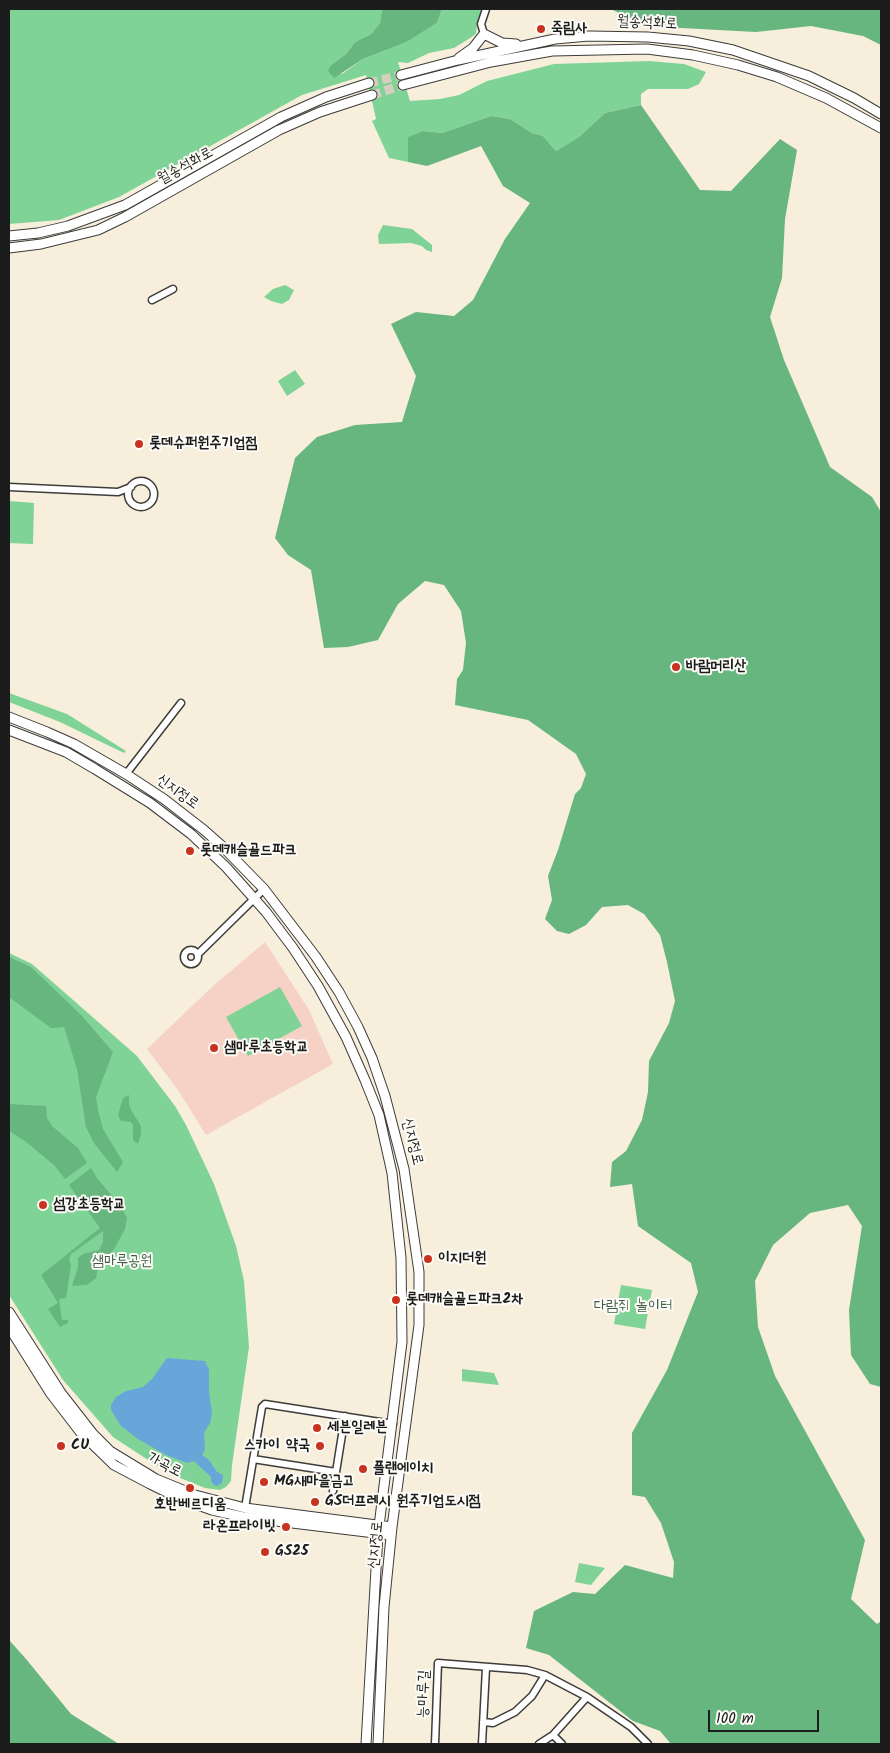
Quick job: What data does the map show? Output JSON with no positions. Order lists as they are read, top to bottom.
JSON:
{
  "streets": {
    "street": [
      "월송석화로",
      "신지정로",
      "가곡로",
      "능마루길"
    ]
  },
  "crossings": [
    ["신지정로", "가곡로"]
  ],
  "parks": ["샘마루공원", "다람쥐 놀이터"],
  "places": [
    "죽림사",
    "롯데슈퍼원주기업점",
    "바람머리산",
    "롯데캐슬골드파크",
    "샘마루초등학교",
    "섬강초등학교",
    "이지더원",
    "롯데캐슬골드파크2차",
    "세븐일레븐",
    "CU",
    "스카이 약국",
    "플랜에이치",
    "MG새마을금고",
    "호반베르디움",
    "GS더프레시 원주기업도시점",
    "라온프라이빗",
    "GS25"
  ],
  "scale_bar": "100 m"
}
